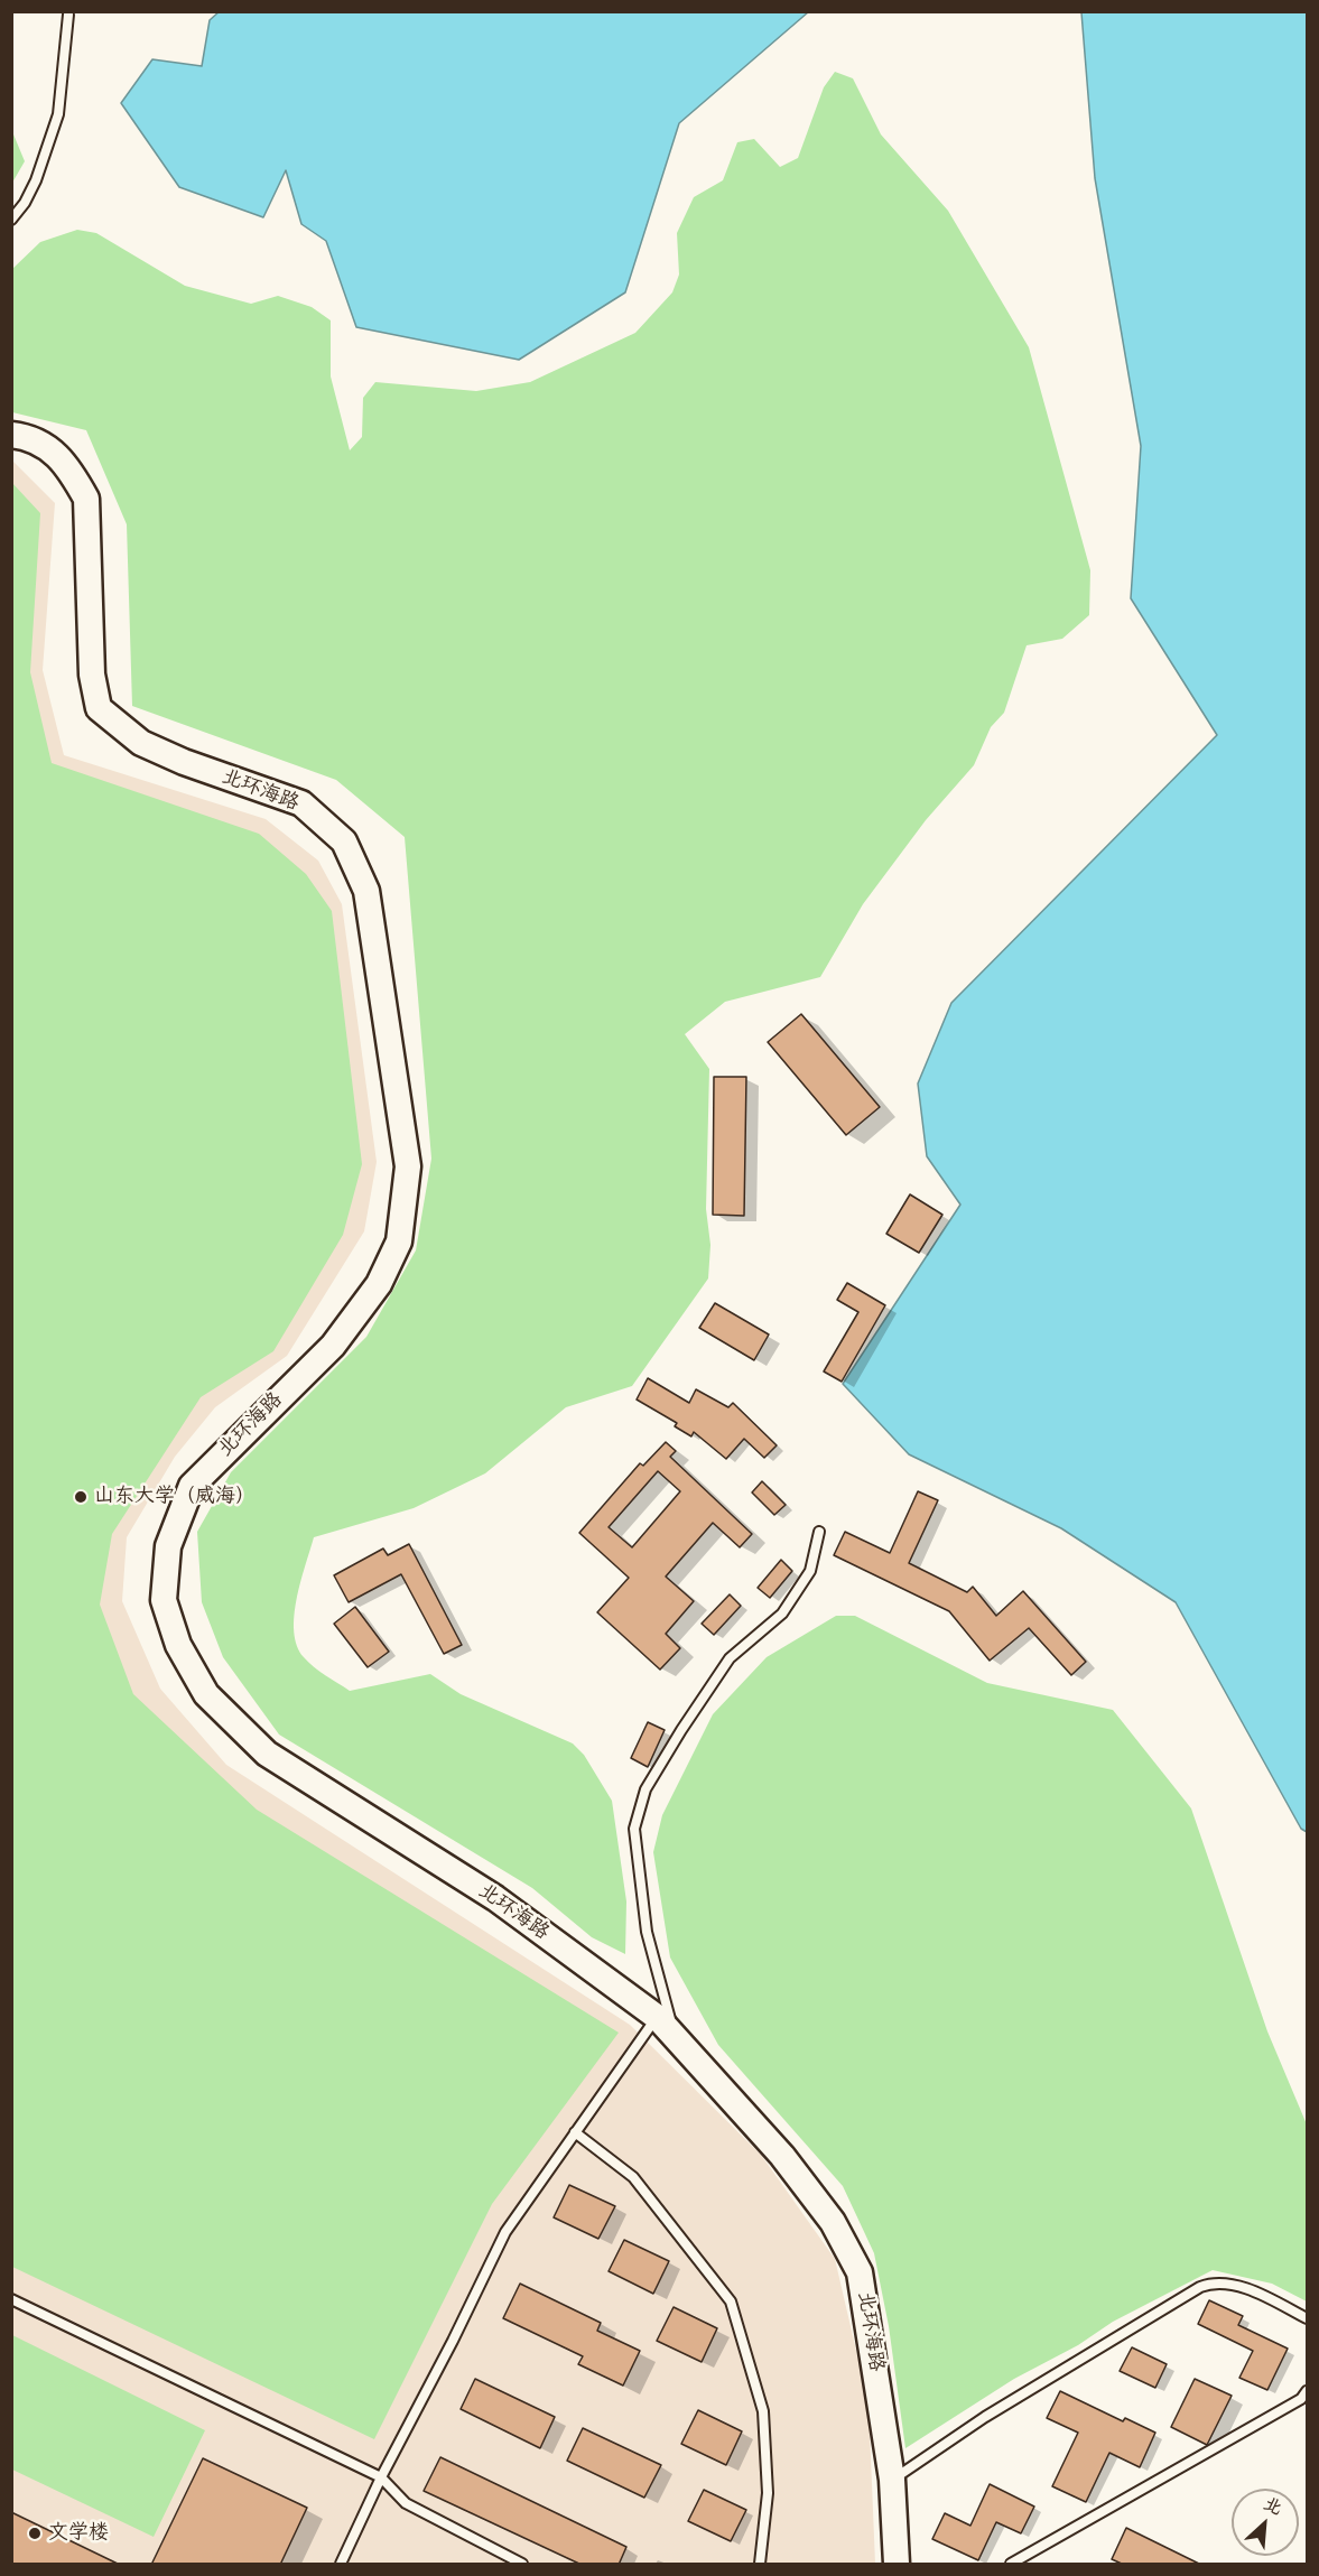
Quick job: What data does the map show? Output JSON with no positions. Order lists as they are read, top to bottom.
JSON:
{
  "streets": {
    "main road": ["北环海路"]
  },
  "places": ["山东大学（威海）", "文学楼"],
  "north": "top right"
}
